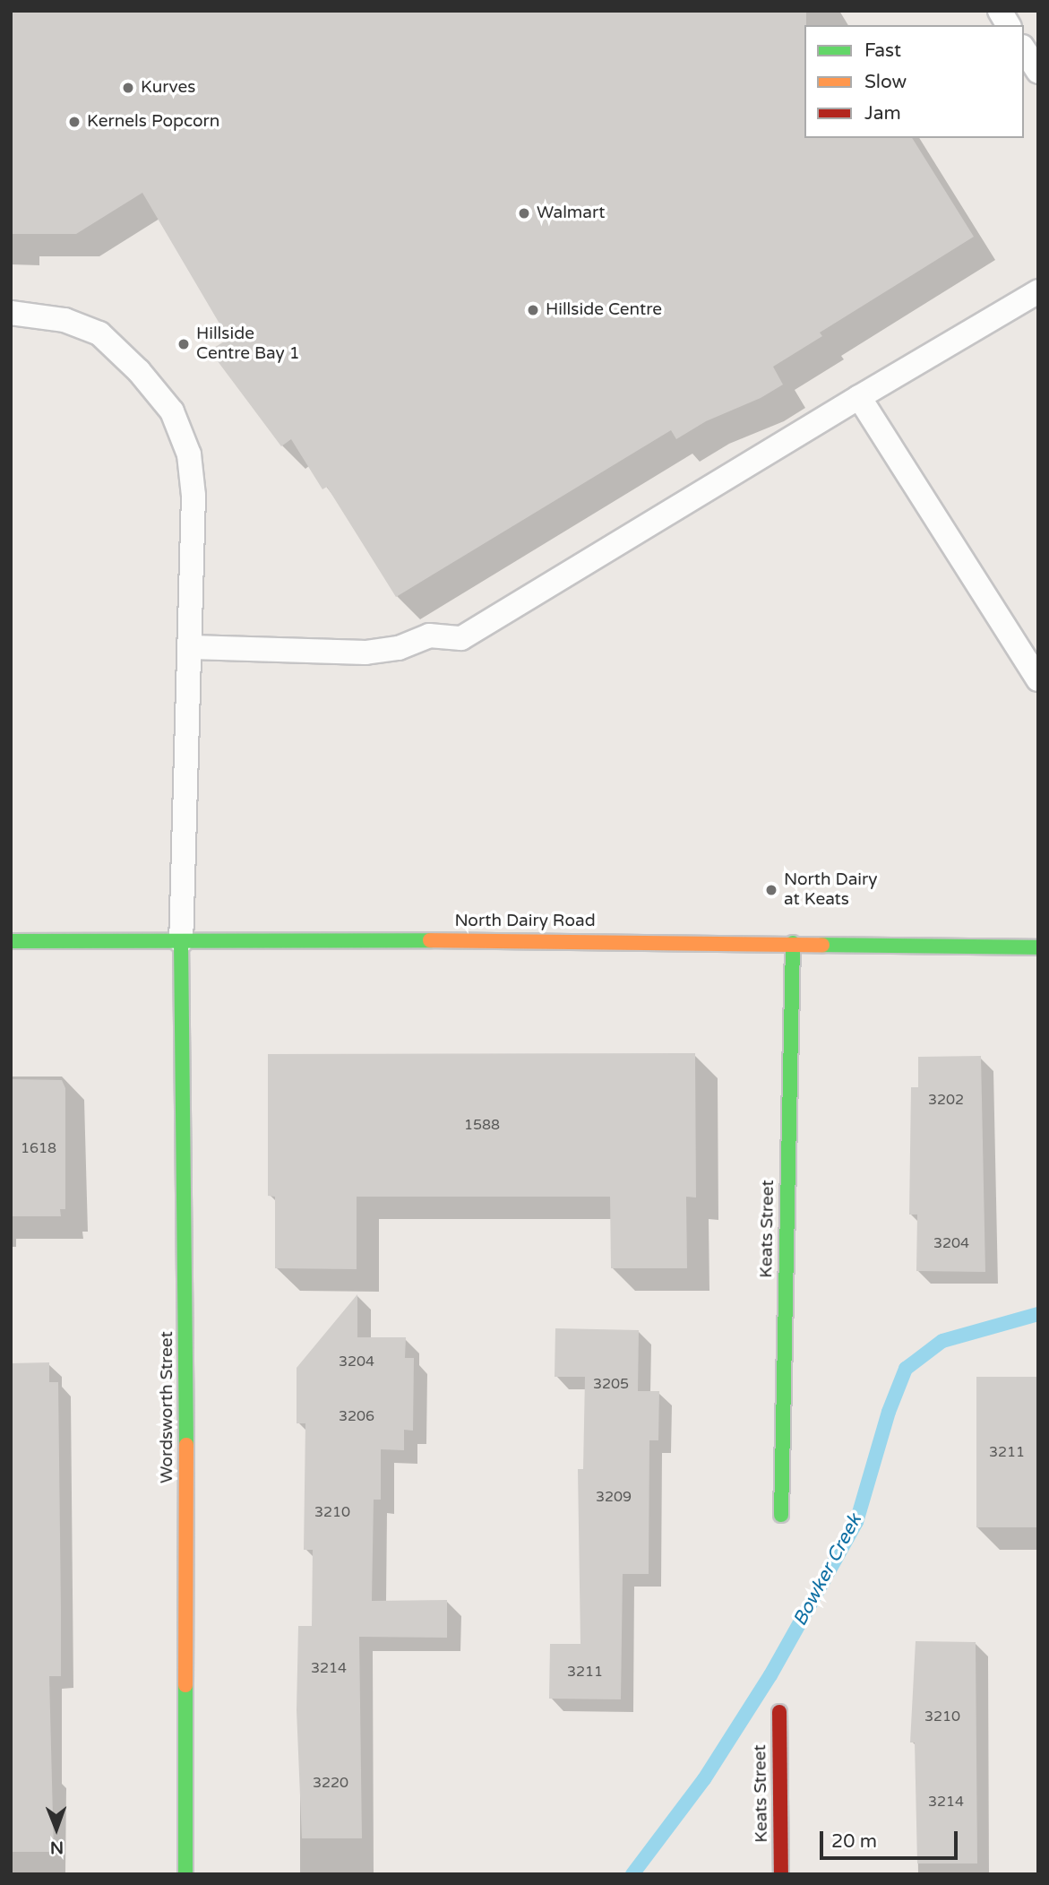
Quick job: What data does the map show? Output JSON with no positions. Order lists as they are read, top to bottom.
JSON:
{
  "streets": {
    "street": ["North Dairy Road", "Keats Street", "Wordsworth Street"]
  },
  "crossings": [
    ["North Dairy Road", "Keats Street"],
    ["North Dairy Road", "Wordsworth Street"]
  ],
  "water": ["Bowker Creek"],
  "places": [
    "Kurves",
    "Kernels Popcorn",
    "Walmart",
    "Hillside Centre",
    "Hillside Centre Bay 1",
    "North Dairy at Keats"
  ],
  "house_numbers": [
    "3202",
    "1588",
    "1618",
    "3204",
    "3204",
    "3205",
    "3206",
    "3211",
    "3209",
    "3210",
    "3214",
    "3211",
    "3210",
    "3220",
    "3214"
  ],
  "legend": ["Fast", "Slow", "Jam"],
  "scale_bar": "20 m",
  "north": "bottom"
}
